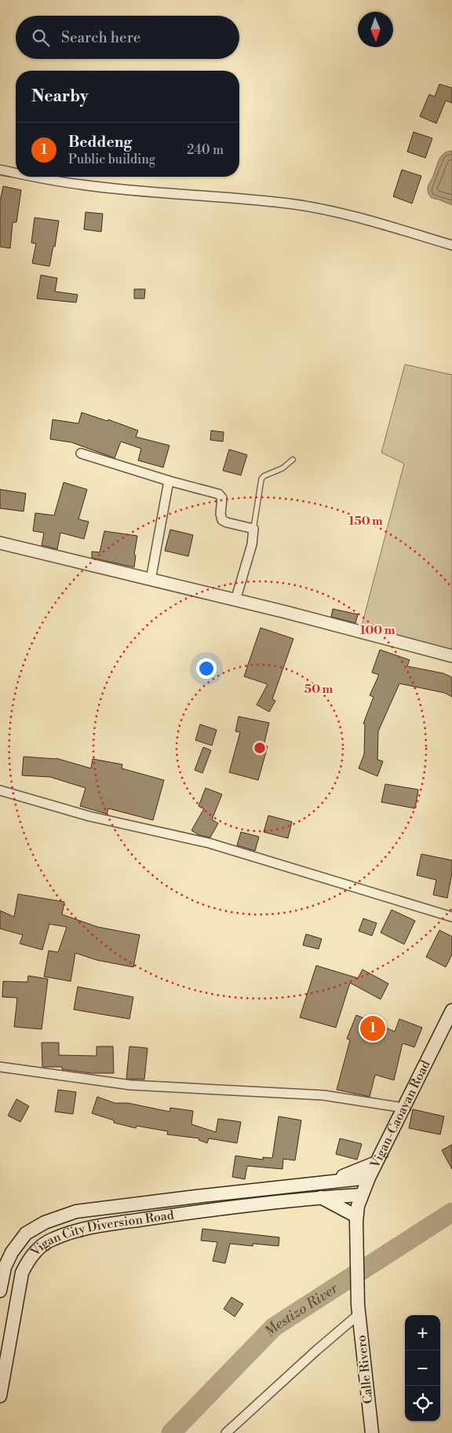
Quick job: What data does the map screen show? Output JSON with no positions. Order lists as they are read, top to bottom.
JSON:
{
  "streets": {
    "main road": ["Vigan-Caoayan Road", "Vigan City Diversion Road", "Calle Rivero"]
  },
  "crossings": [
    ["Vigan-Caoayan Road", "Vigan City Diversion Road"],
    ["Vigan-Caoayan Road", "Calle Rivero"]
  ],
  "water": ["Mestizo River"],
  "north": "bottom",
  "page": {
    "search": "Search here",
    "heading": "Nearby",
    "list": [
      {
        "mark": "1",
        "name": "Beddeng",
        "note": "Public building",
        "value": "240 m"
      }
    ],
    "pins": "1",
    "map_buttons": ["+", "−"]
  },
  "rings": ["150 m", "100 m", "50 m"]
}
